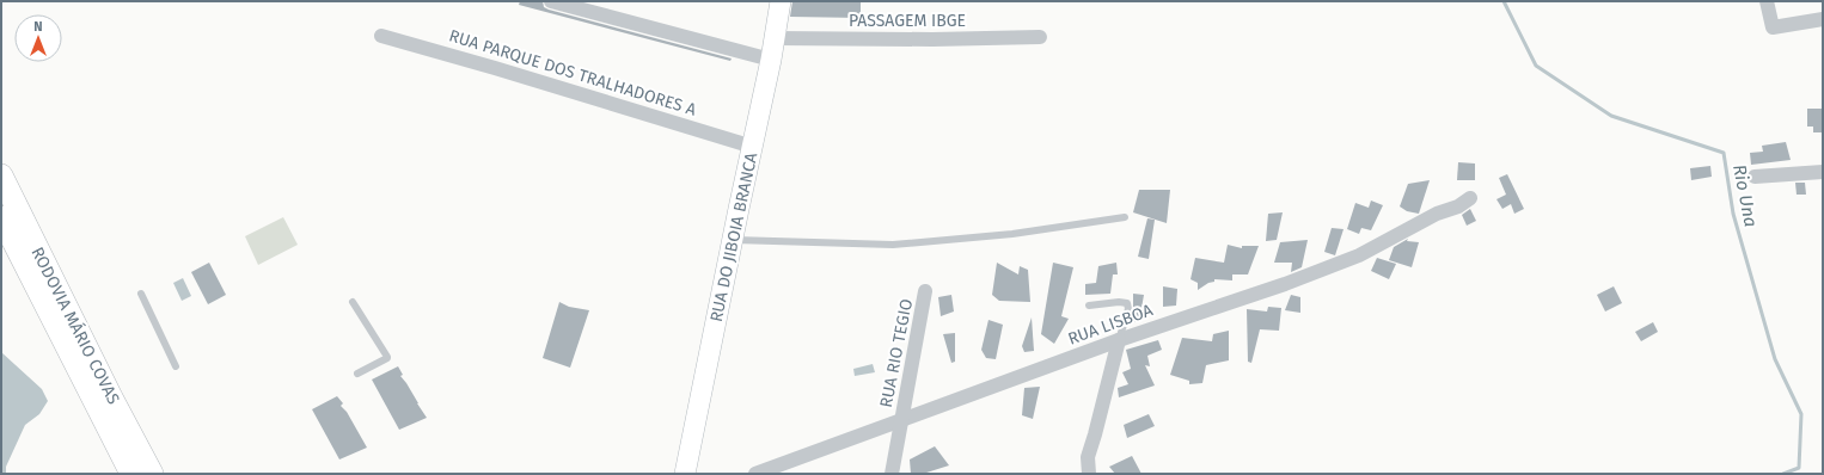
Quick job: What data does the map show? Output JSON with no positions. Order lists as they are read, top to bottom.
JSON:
{
  "streets": {
    "main road": ["RUA DO JIBOIA BRANCA", "RODOVIA MÁRIO COVAS"],
    "street": [
      "PASSAGEM IBGE",
      "RUA PARQUE DOS TRALHADORES A",
      "RUA LISBOA",
      "RUA RIO TEGIO"
    ]
  },
  "crossings": [
    ["PASSAGEM IBGE", "RUA DO JIBOIA BRANCA"],
    ["RUA PARQUE DOS TRALHADORES A", "RUA DO JIBOIA BRANCA"],
    ["RUA LISBOA", "RUA RIO TEGIO"]
  ],
  "water": ["Rio Una"],
  "north": "top"
}
